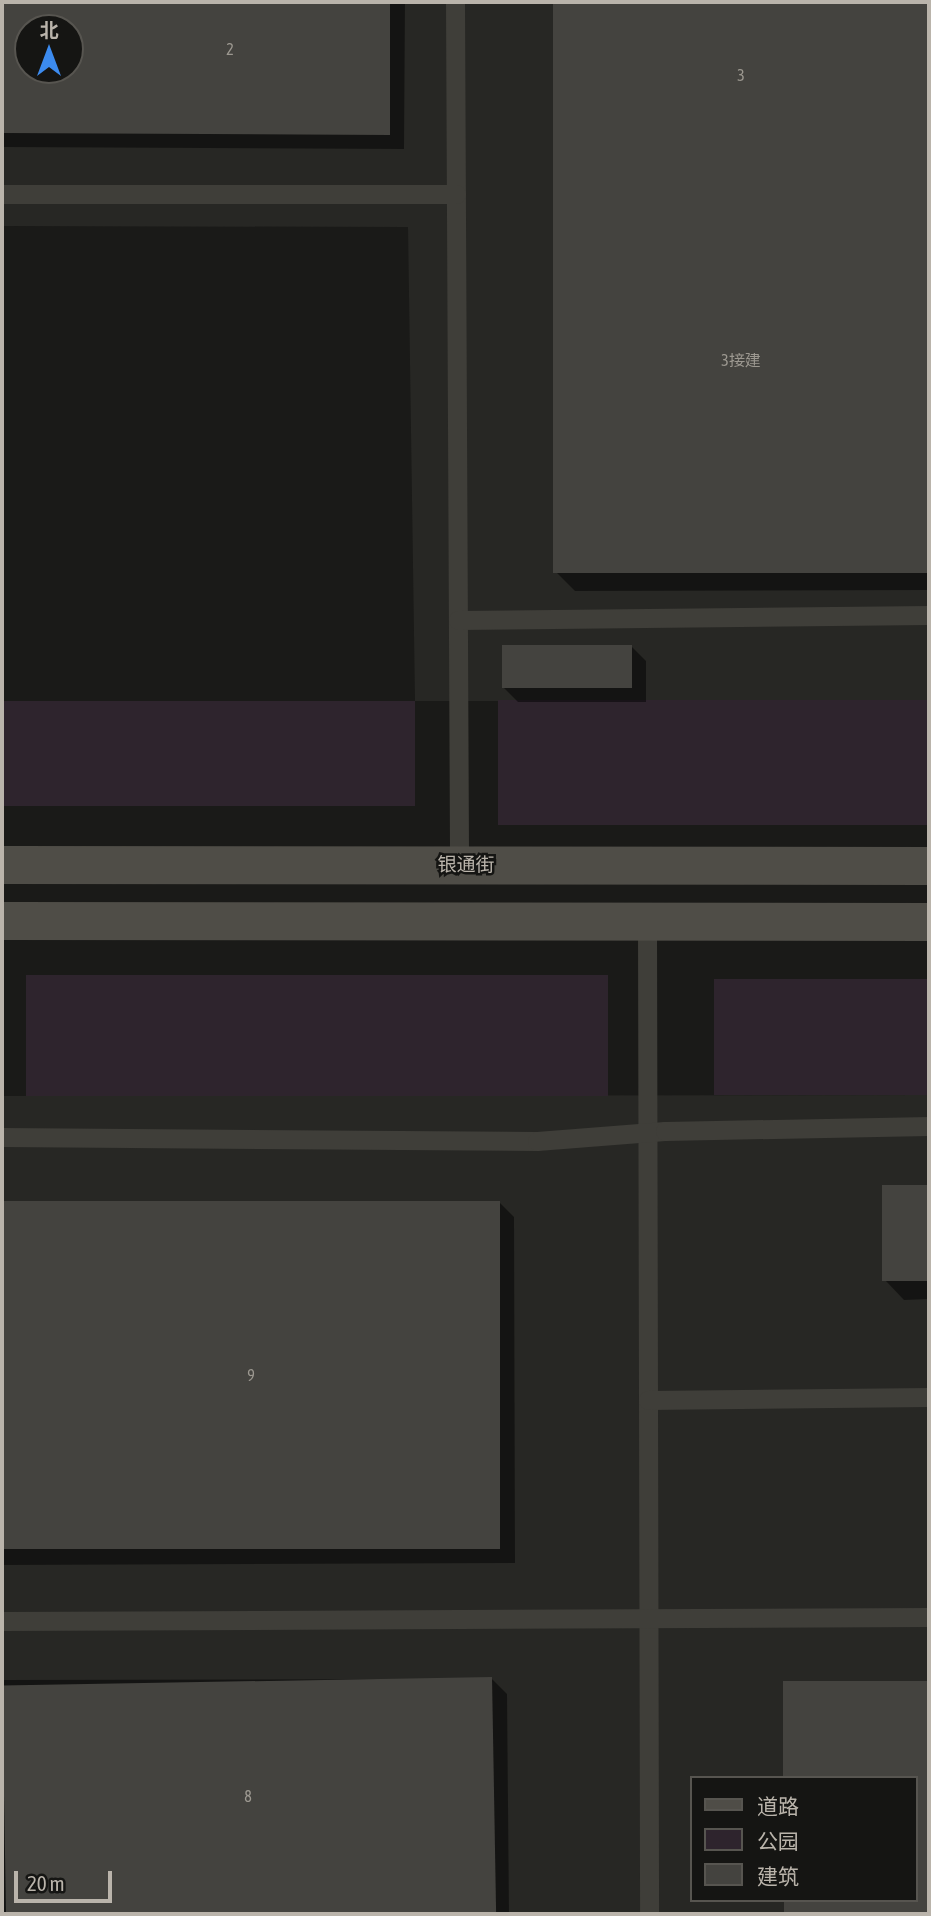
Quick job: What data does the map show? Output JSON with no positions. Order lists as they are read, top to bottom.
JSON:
{
  "streets": {
    "street": ["银通街"]
  },
  "house_numbers": [
    "2",
    "3",
    "3接建",
    "9",
    "8"
  ],
  "legend": ["道路", "公园", "建筑"],
  "scale_bar": "20 m",
  "north": "top"
}
